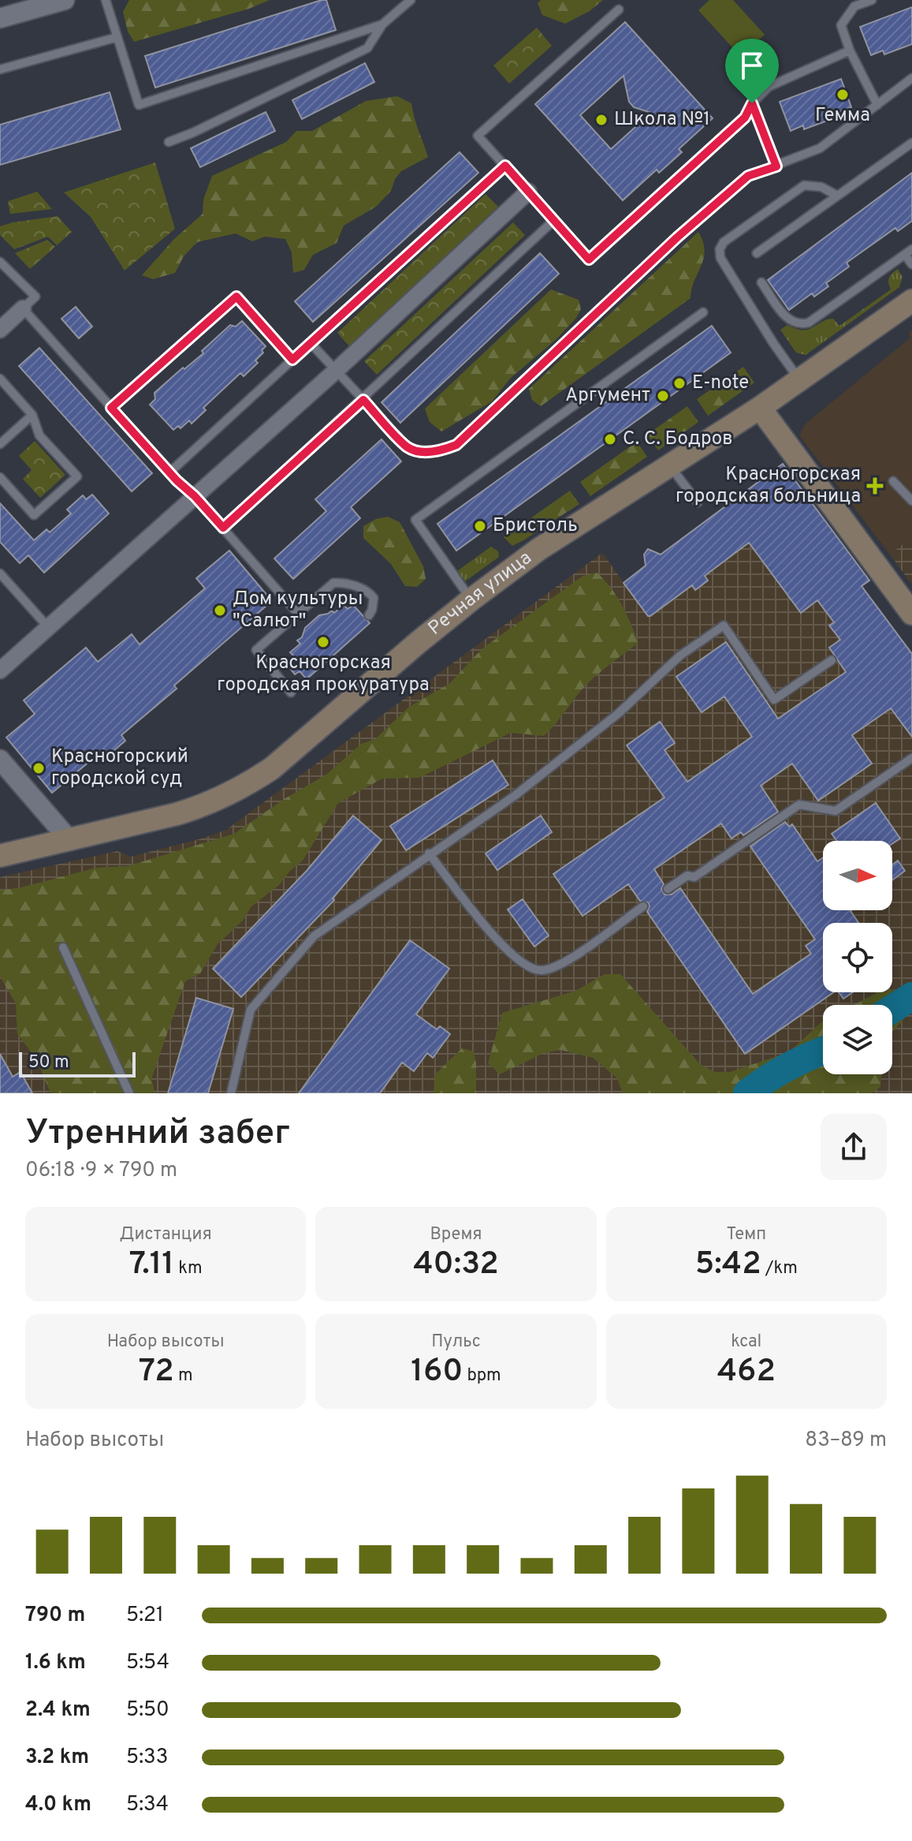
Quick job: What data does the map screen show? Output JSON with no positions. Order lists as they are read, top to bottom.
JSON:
{
  "streets": {
    "main road": ["Речная улица"]
  },
  "places": {
    "other": [
      "Гемма",
      "Школа №1",
      "E-note",
      "Аргумент",
      "С. С. Бодров",
      "Бристоль",
      "Дом культуры \"Салют\"",
      "Красногорская городская прокуратура",
      "Красногорский городской суд"
    ],
    "health": ["Красногорская городская больница"]
  },
  "scale_bar": "50 m",
  "north": "right",
  "page": {
    "scale": "50 m",
    "heading": ["Утренний забег", "06:18 · 9 × 790 m"],
    "stats": [
      ["Дистанция", "7.11 km"],
      ["Время", "40:32"],
      ["Темп", "5:42 /km"],
      ["Набор высоты", "72 m"],
      ["Пульс", "160 bpm"],
      ["kcal", "462"]
    ],
    "chart": ["Набор высоты", "83–89 m"],
    "list": [
      {
        "name": "790 m",
        "note": "5:21"
      },
      {
        "name": "1.6 km",
        "note": "5:54"
      },
      {
        "name": "2.4 km",
        "note": "5:50"
      },
      {
        "name": "3.2 km",
        "note": "5:33"
      },
      {
        "name": "4.0 km",
        "note": "5:34"
      }
    ]
  }
}
